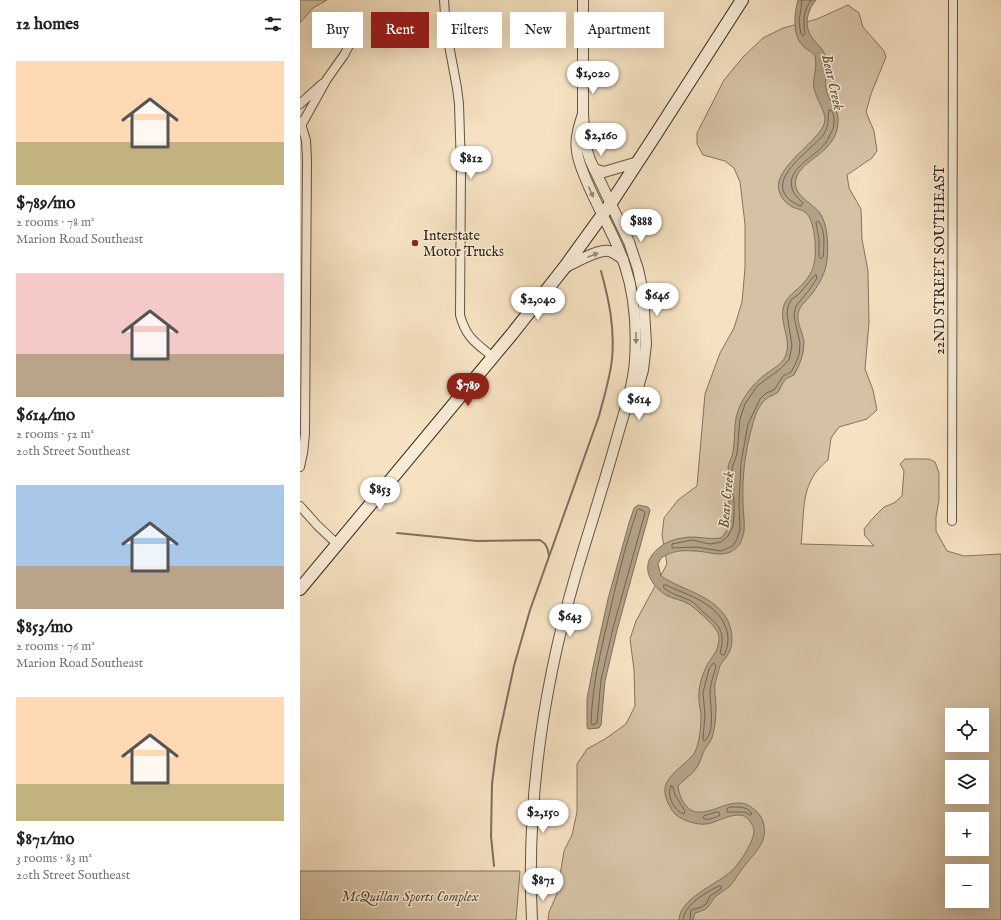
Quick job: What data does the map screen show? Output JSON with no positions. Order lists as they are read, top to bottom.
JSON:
{
  "streets": {
    "street": ["22ND STREET SOUTHEAST"]
  },
  "water": ["Bear Creek"],
  "parks": ["McQuillan Sports Complex"],
  "places": ["Interstate Motor Trucks"],
  "page": {
    "heading": "12 homes",
    "chip": [
      "Buy",
      "Rent",
      "Filters",
      "New",
      "Apartment"
    ],
    "list": [
      {
        "name": "$789/mo",
        "note": "2 rooms · 78 m² · Marion Road Southeast"
      },
      {
        "name": "$614/mo",
        "note": "2 rooms · 52 m² · 20th Street Southeast"
      },
      {
        "name": "$853/mo",
        "note": "2 rooms · 76 m² · Marion Road Southeast"
      },
      {
        "name": "$871/mo",
        "note": "3 rooms · 83 m² · 20th Street Southeast"
      }
    ],
    "price": [
      "$1,020",
      "$2,160",
      "$812",
      "$888",
      "$646",
      "$2,040",
      "$789",
      "$614",
      "$853",
      "$643",
      "$2,150",
      "$871"
    ],
    "map_buttons": ["+", "−"]
  }
}
